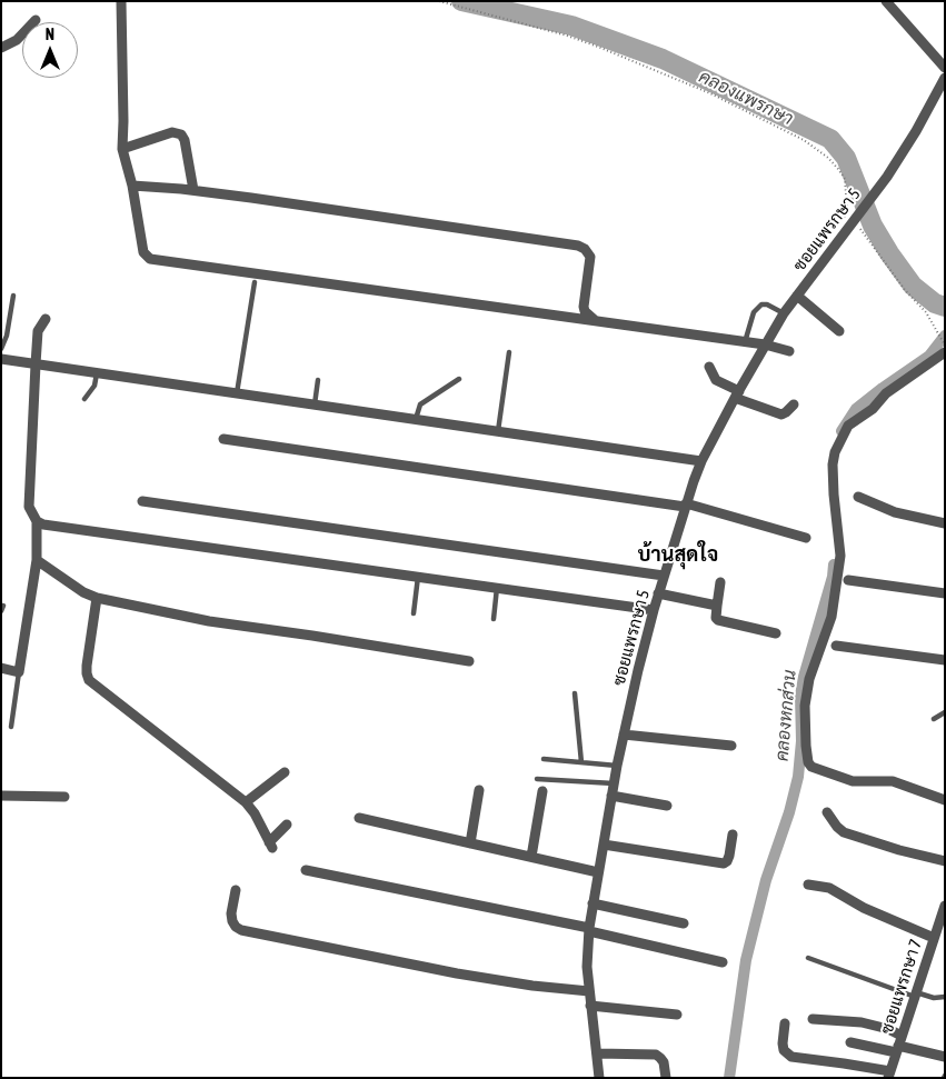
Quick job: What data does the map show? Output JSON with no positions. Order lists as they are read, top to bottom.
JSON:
{
  "streets": {
    "street": ["ซอยแพรกษา 5", "ซอยแพรกษา 7"]
  },
  "districts": ["บ้านสุดใจ"],
  "water": ["คลองแพรกษา", "คลองหกส่วน"],
  "north": "top"
}
